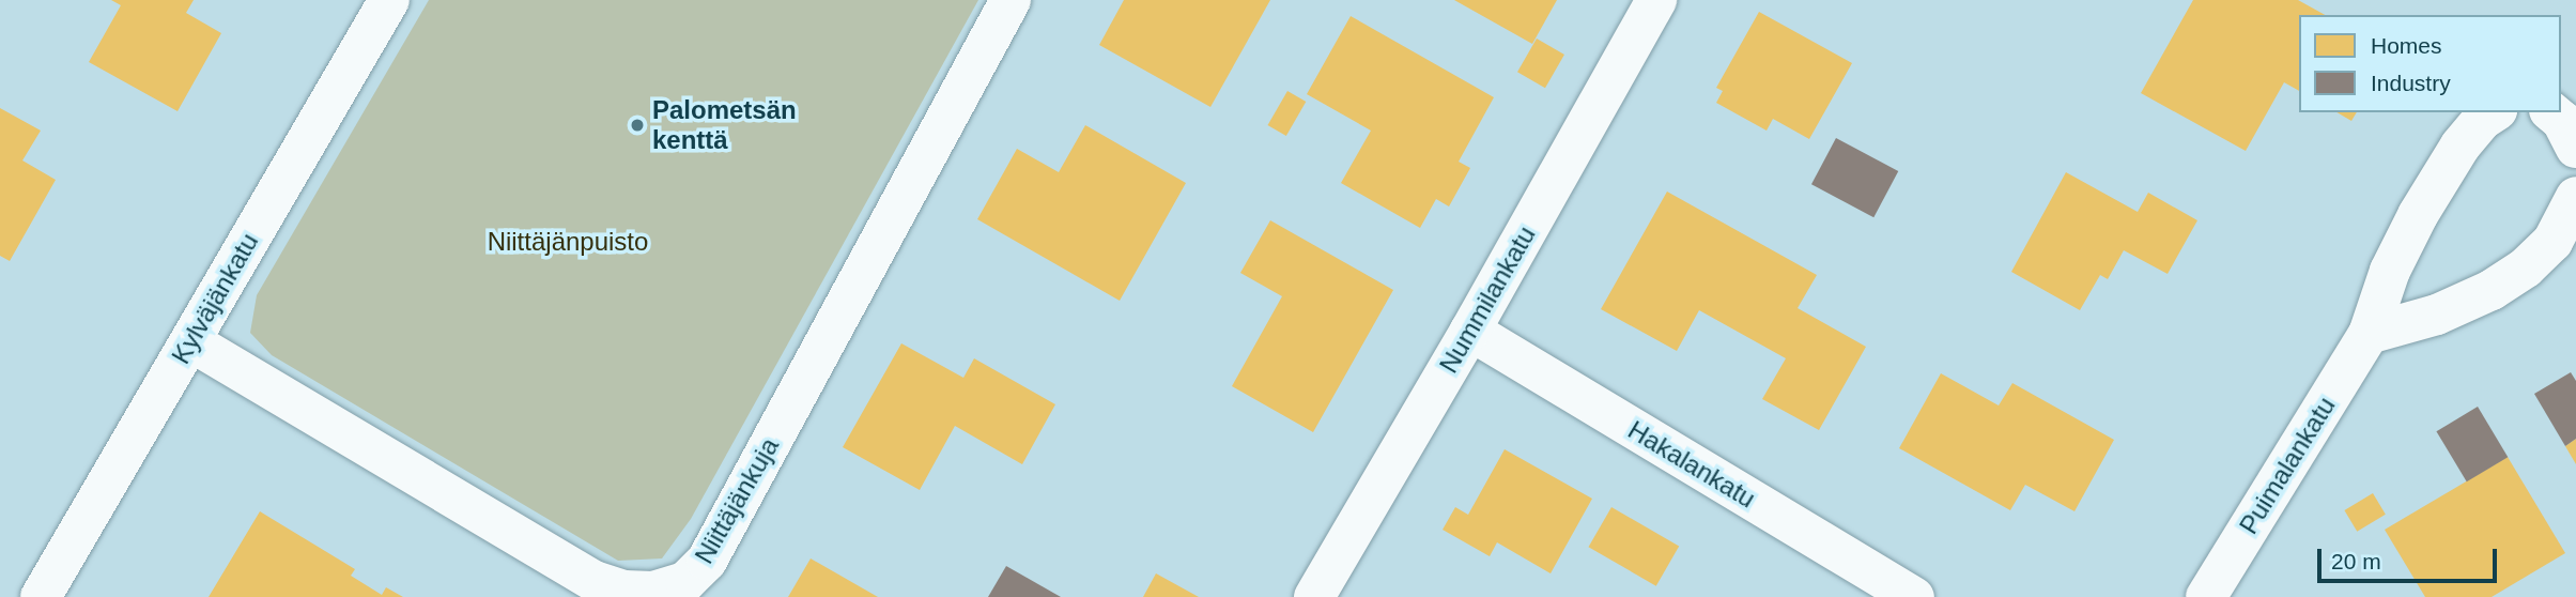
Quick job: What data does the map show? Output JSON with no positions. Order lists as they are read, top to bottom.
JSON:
{
  "streets": {
    "street": [
      "Kylväjänkatu",
      "Nummilankatu",
      "Hakalankatu",
      "Puimalankatu",
      "Niittäjänkuja"
    ]
  },
  "crossings": [
    ["Kylväjänkatu", "Niittäjänkuja"],
    ["Nummilankatu", "Hakalankatu"]
  ],
  "parks": ["Niittäjänpuisto"],
  "places": ["Palometsän kenttä"],
  "legend": ["Homes", "Industry"],
  "scale_bar": "20 m"
}
